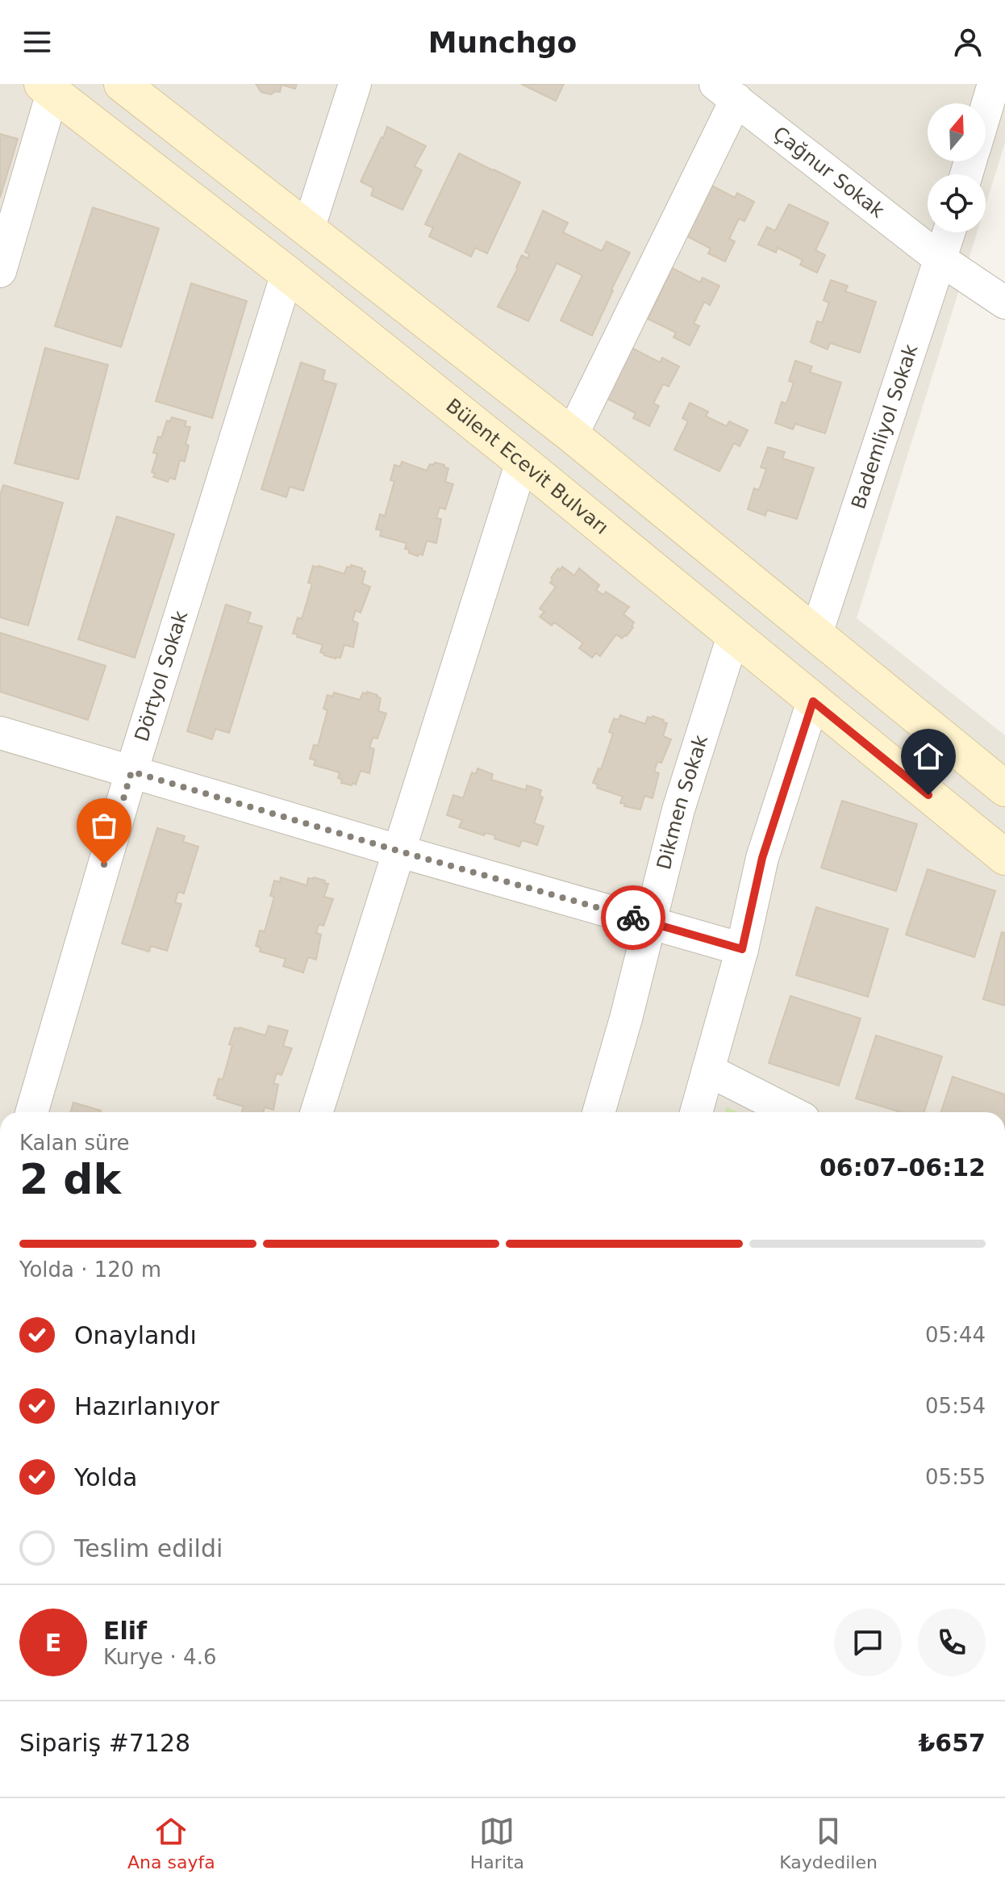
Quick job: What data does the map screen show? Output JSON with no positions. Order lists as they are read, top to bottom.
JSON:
{
  "streets": {
    "main road": ["Bülent Ecevit Bulvarı"],
    "street": [
      "Çağnur Sokak",
      "Bademliyol Sokak",
      "Dörtyol Sokak",
      "Dikmen Sokak"
    ]
  },
  "crossings": [
    ["Çağnur Sokak", "Bademliyol Sokak"],
    ["Bülent Ecevit Bulvarı", "Dörtyol Sokak"],
    ["Bülent Ecevit Bulvarı", "Dikmen Sokak"]
  ],
  "north": "top",
  "page": {
    "header": "Munchgo",
    "heading": ["2 dk", "Kalan süre", "06:07–06:12"],
    "panel": [
      "Elif",
      "Kurye · 4.6",
      "Sipariş #7128",
      "₺657"
    ],
    "bar": "Yolda · 120 m",
    "list": [
      ["Onaylandı", "05:44"],
      ["Hazırlanıyor", "05:54"],
      ["Yolda", "05:55"],
      "Teslim edildi"
    ],
    "round": "E",
    "tabs": ["Ana sayfa", "Harita", "Kaydedilen"]
  }
}
